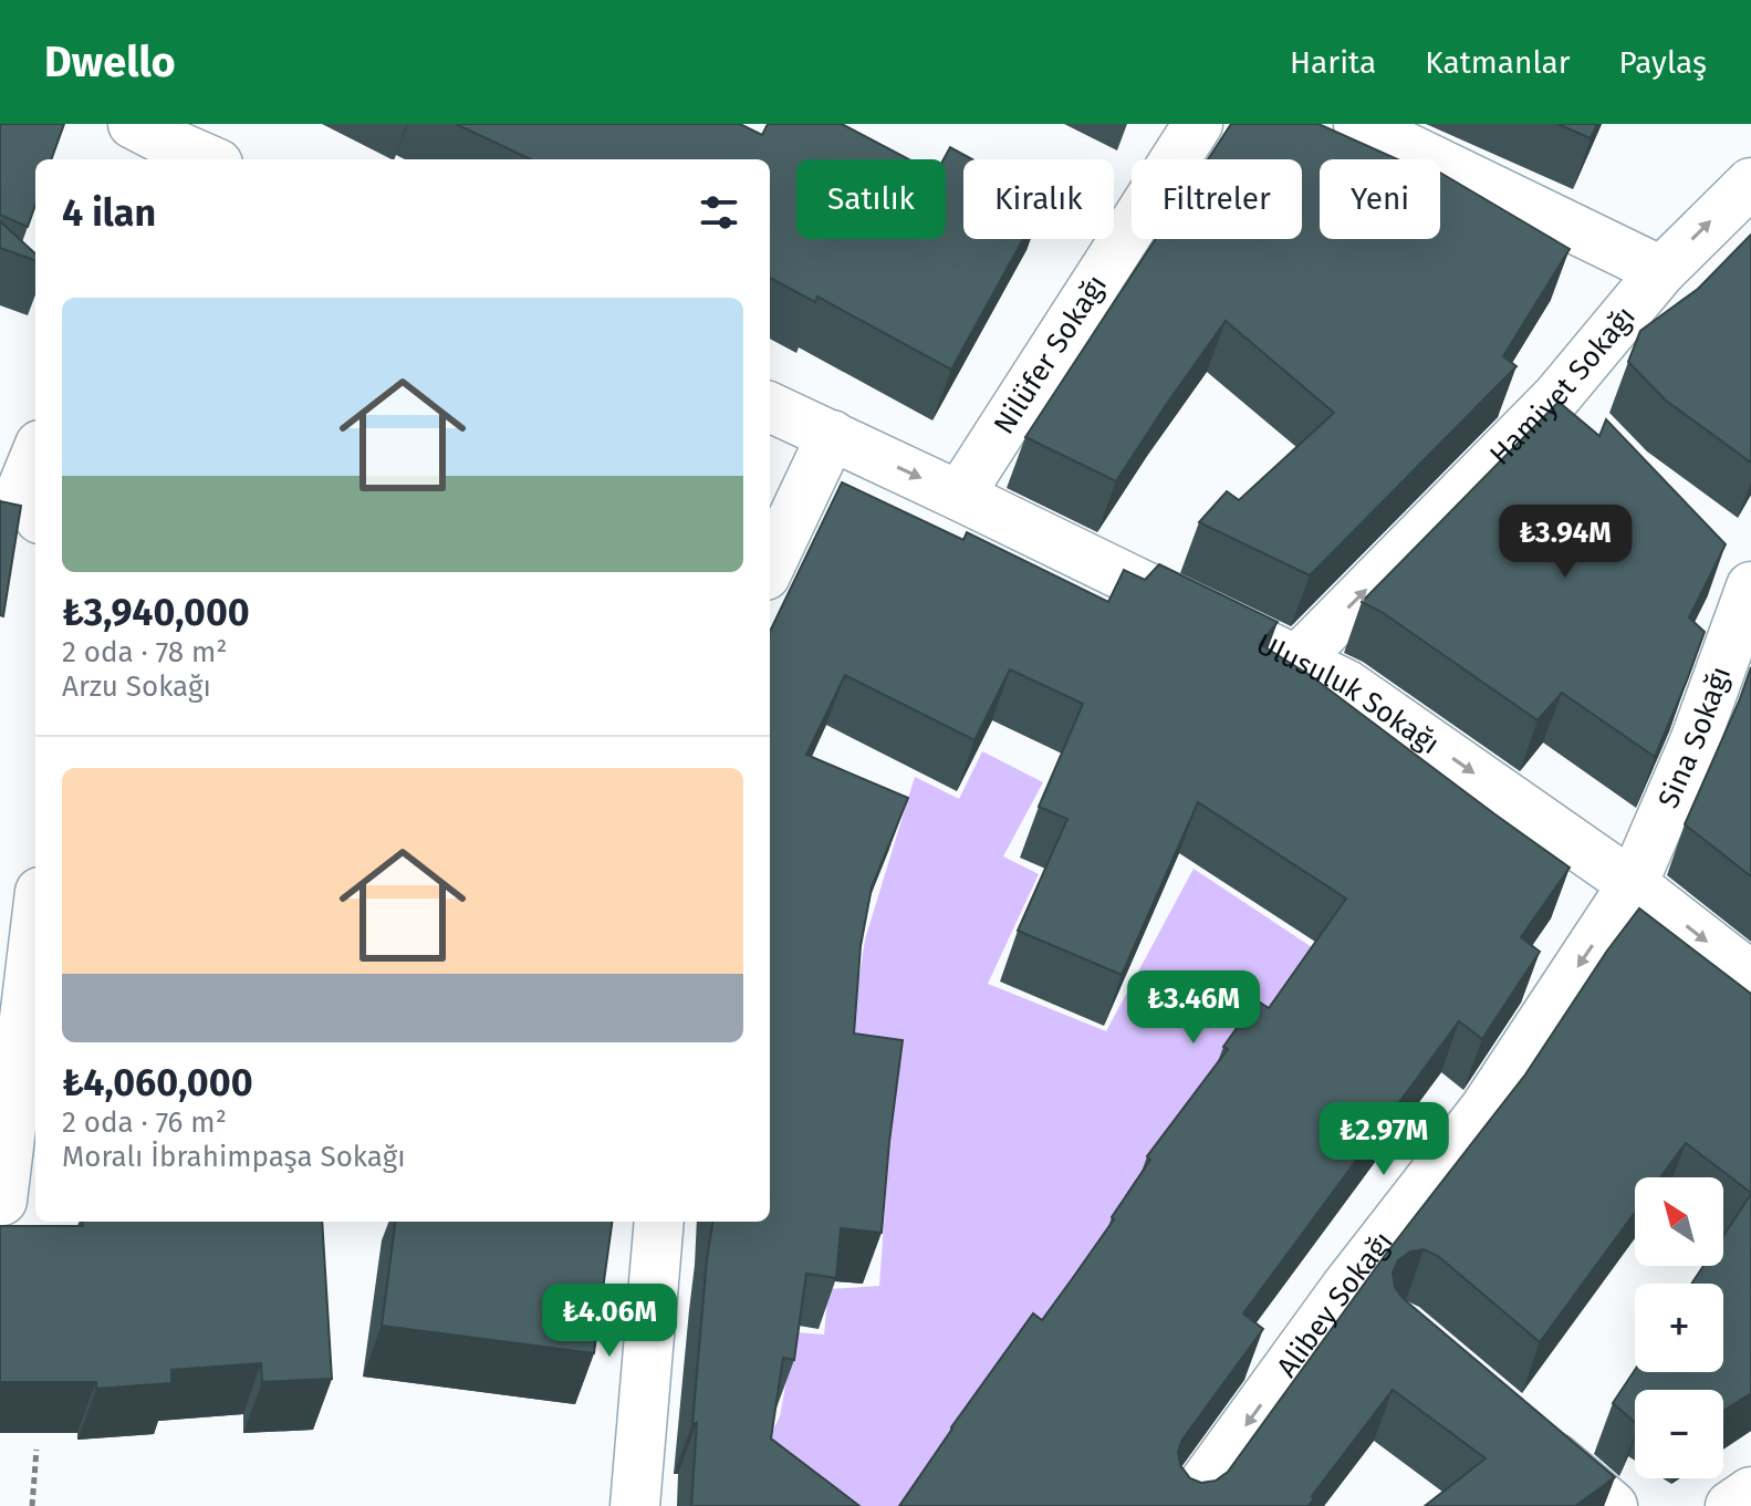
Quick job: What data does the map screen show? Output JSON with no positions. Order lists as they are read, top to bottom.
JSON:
{
  "streets": {
    "street": [
      "Nilüfer Sokağı",
      "Hamiyet Sokağı",
      "Ulusuluk Sokağı",
      "Sina Sokağı",
      "Alibey Sokağı"
    ]
  },
  "crossings": [
    ["Nilüfer Sokağı", "Ulusuluk Sokağı"],
    ["Hamiyet Sokağı", "Ulusuluk Sokağı"],
    ["Ulusuluk Sokağı", "Sina Sokağı"],
    ["Ulusuluk Sokağı", "Alibey Sokağı"],
    ["Sina Sokağı", "Alibey Sokağı"]
  ],
  "one_way": ["Hamiyet Sokağı", "Ulusuluk Sokağı", "Alibey Sokağı"],
  "north": "top left",
  "page": {
    "header": "Dwello",
    "nav": ["Harita", "Katmanlar", "Paylaş"],
    "chip": [
      "Satılık",
      "Kiralık",
      "Filtreler",
      "Yeni"
    ],
    "heading": "4 ilan",
    "list": [
      {
        "name": "₺3,940,000",
        "note": "2 oda · 78 m² · Arzu Sokağı"
      },
      {
        "name": "₺4,060,000",
        "note": "2 oda · 76 m² · Moralı İbrahimpaşa Sokağı"
      }
    ],
    "price": [
      "₺3.94M",
      "₺3.46M",
      "₺2.97M",
      "₺4.06M"
    ],
    "map_buttons": ["+", "−"]
  }
}
